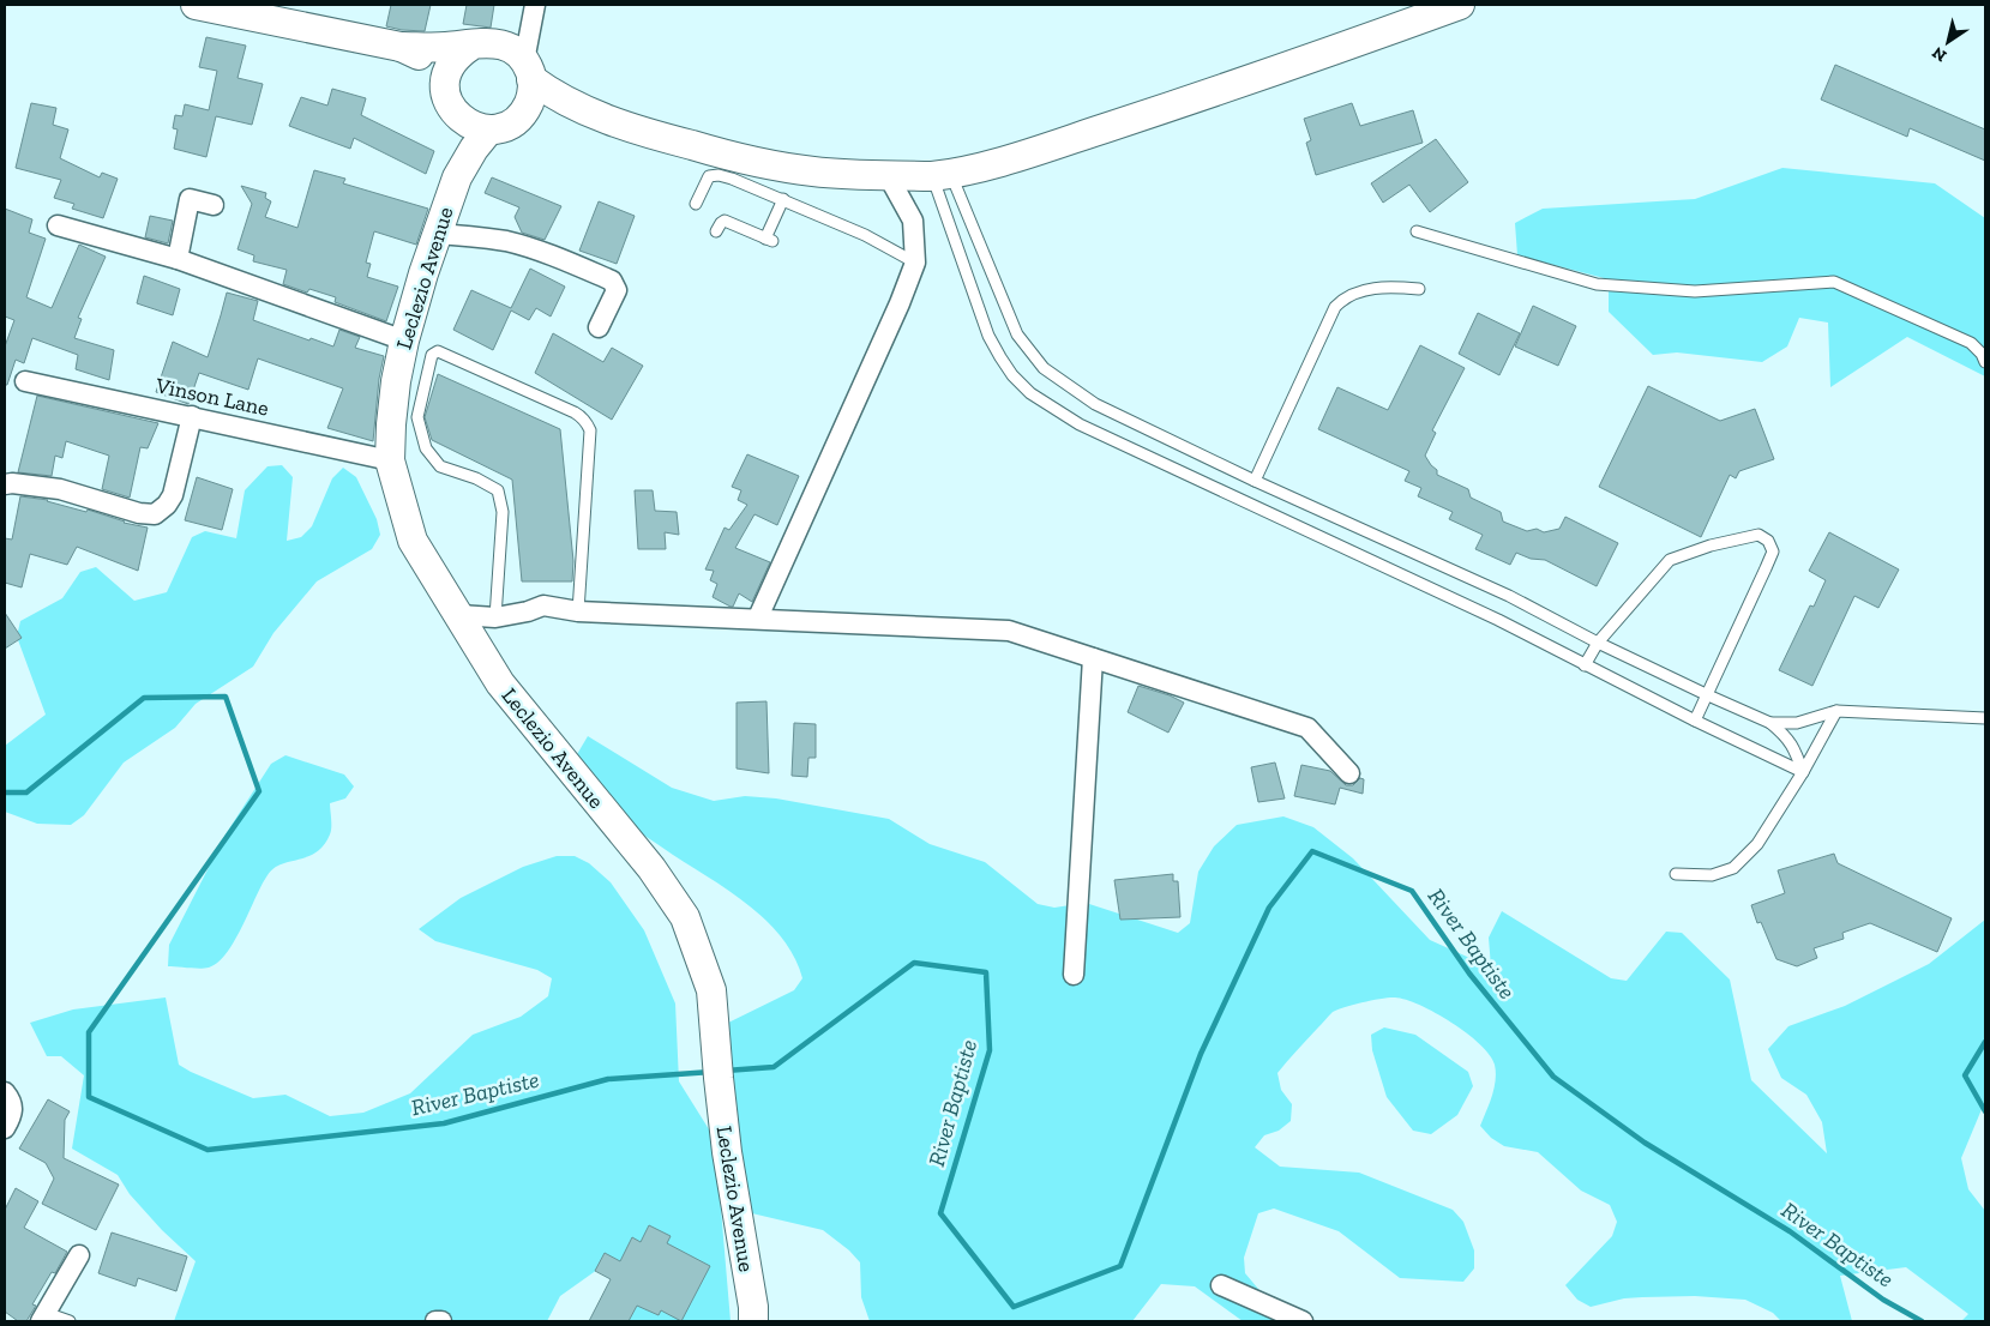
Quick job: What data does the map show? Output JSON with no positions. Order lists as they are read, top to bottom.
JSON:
{
  "streets": {
    "main road": ["Leclezio Avenue"],
    "street": ["Vinson Lane"]
  },
  "crossings": [
    ["Leclezio Avenue", "Vinson Lane"]
  ],
  "water": ["River Baptiste"],
  "north": "bottom left"
}
